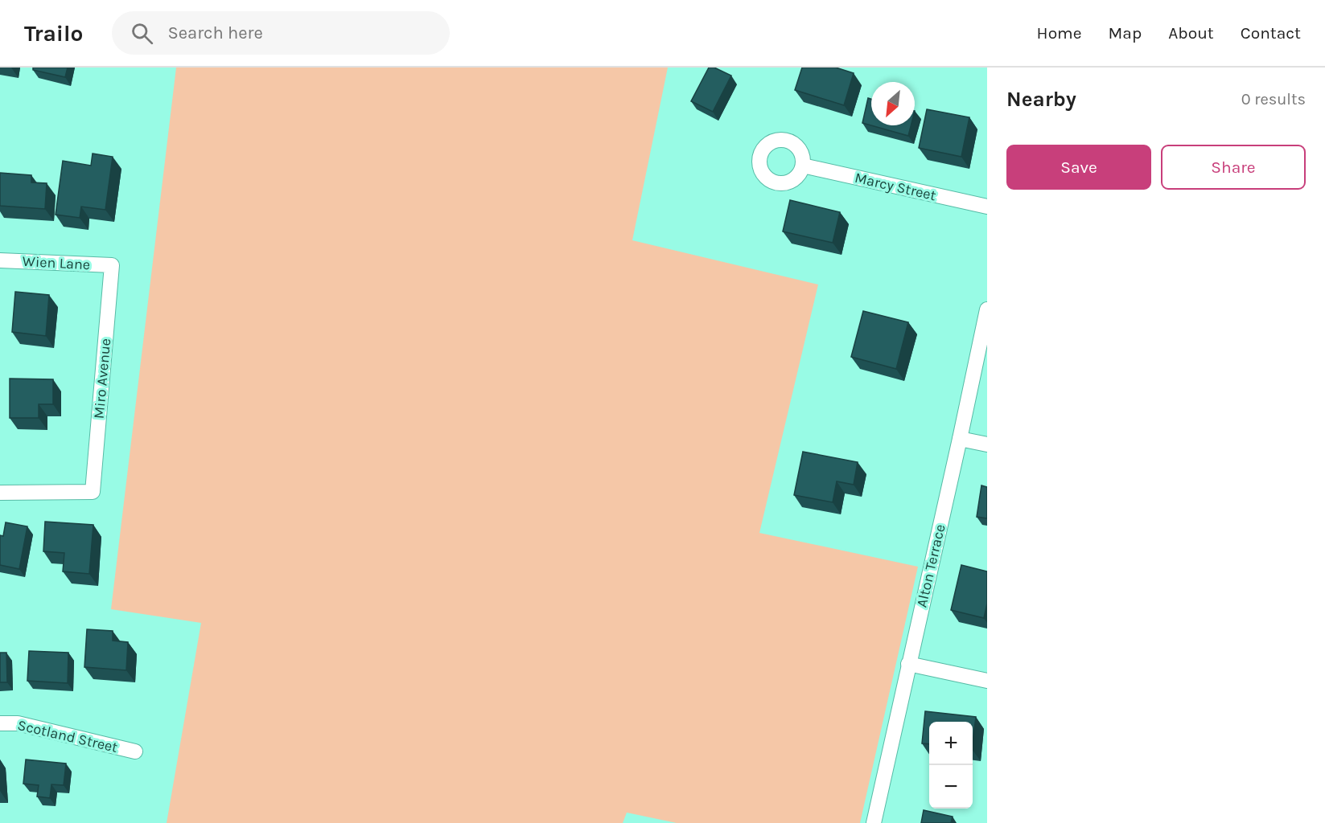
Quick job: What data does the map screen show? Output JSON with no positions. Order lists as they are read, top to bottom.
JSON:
{
  "streets": {
    "street": [
      "Marcy Street",
      "Wien Lane",
      "Miro Avenue",
      "Alton Terrace",
      "Scotland Street"
    ]
  },
  "crossings": [
    ["Wien Lane", "Miro Avenue"]
  ],
  "north": "bottom left",
  "page": {
    "header": "Trailo",
    "search": "Search here",
    "nav": [
      "Home",
      "Map",
      "About",
      "Contact"
    ],
    "heading": ["Nearby", "0 results"],
    "buttons": ["Save", "Share"],
    "map_buttons": ["+", "−"]
  }
}
